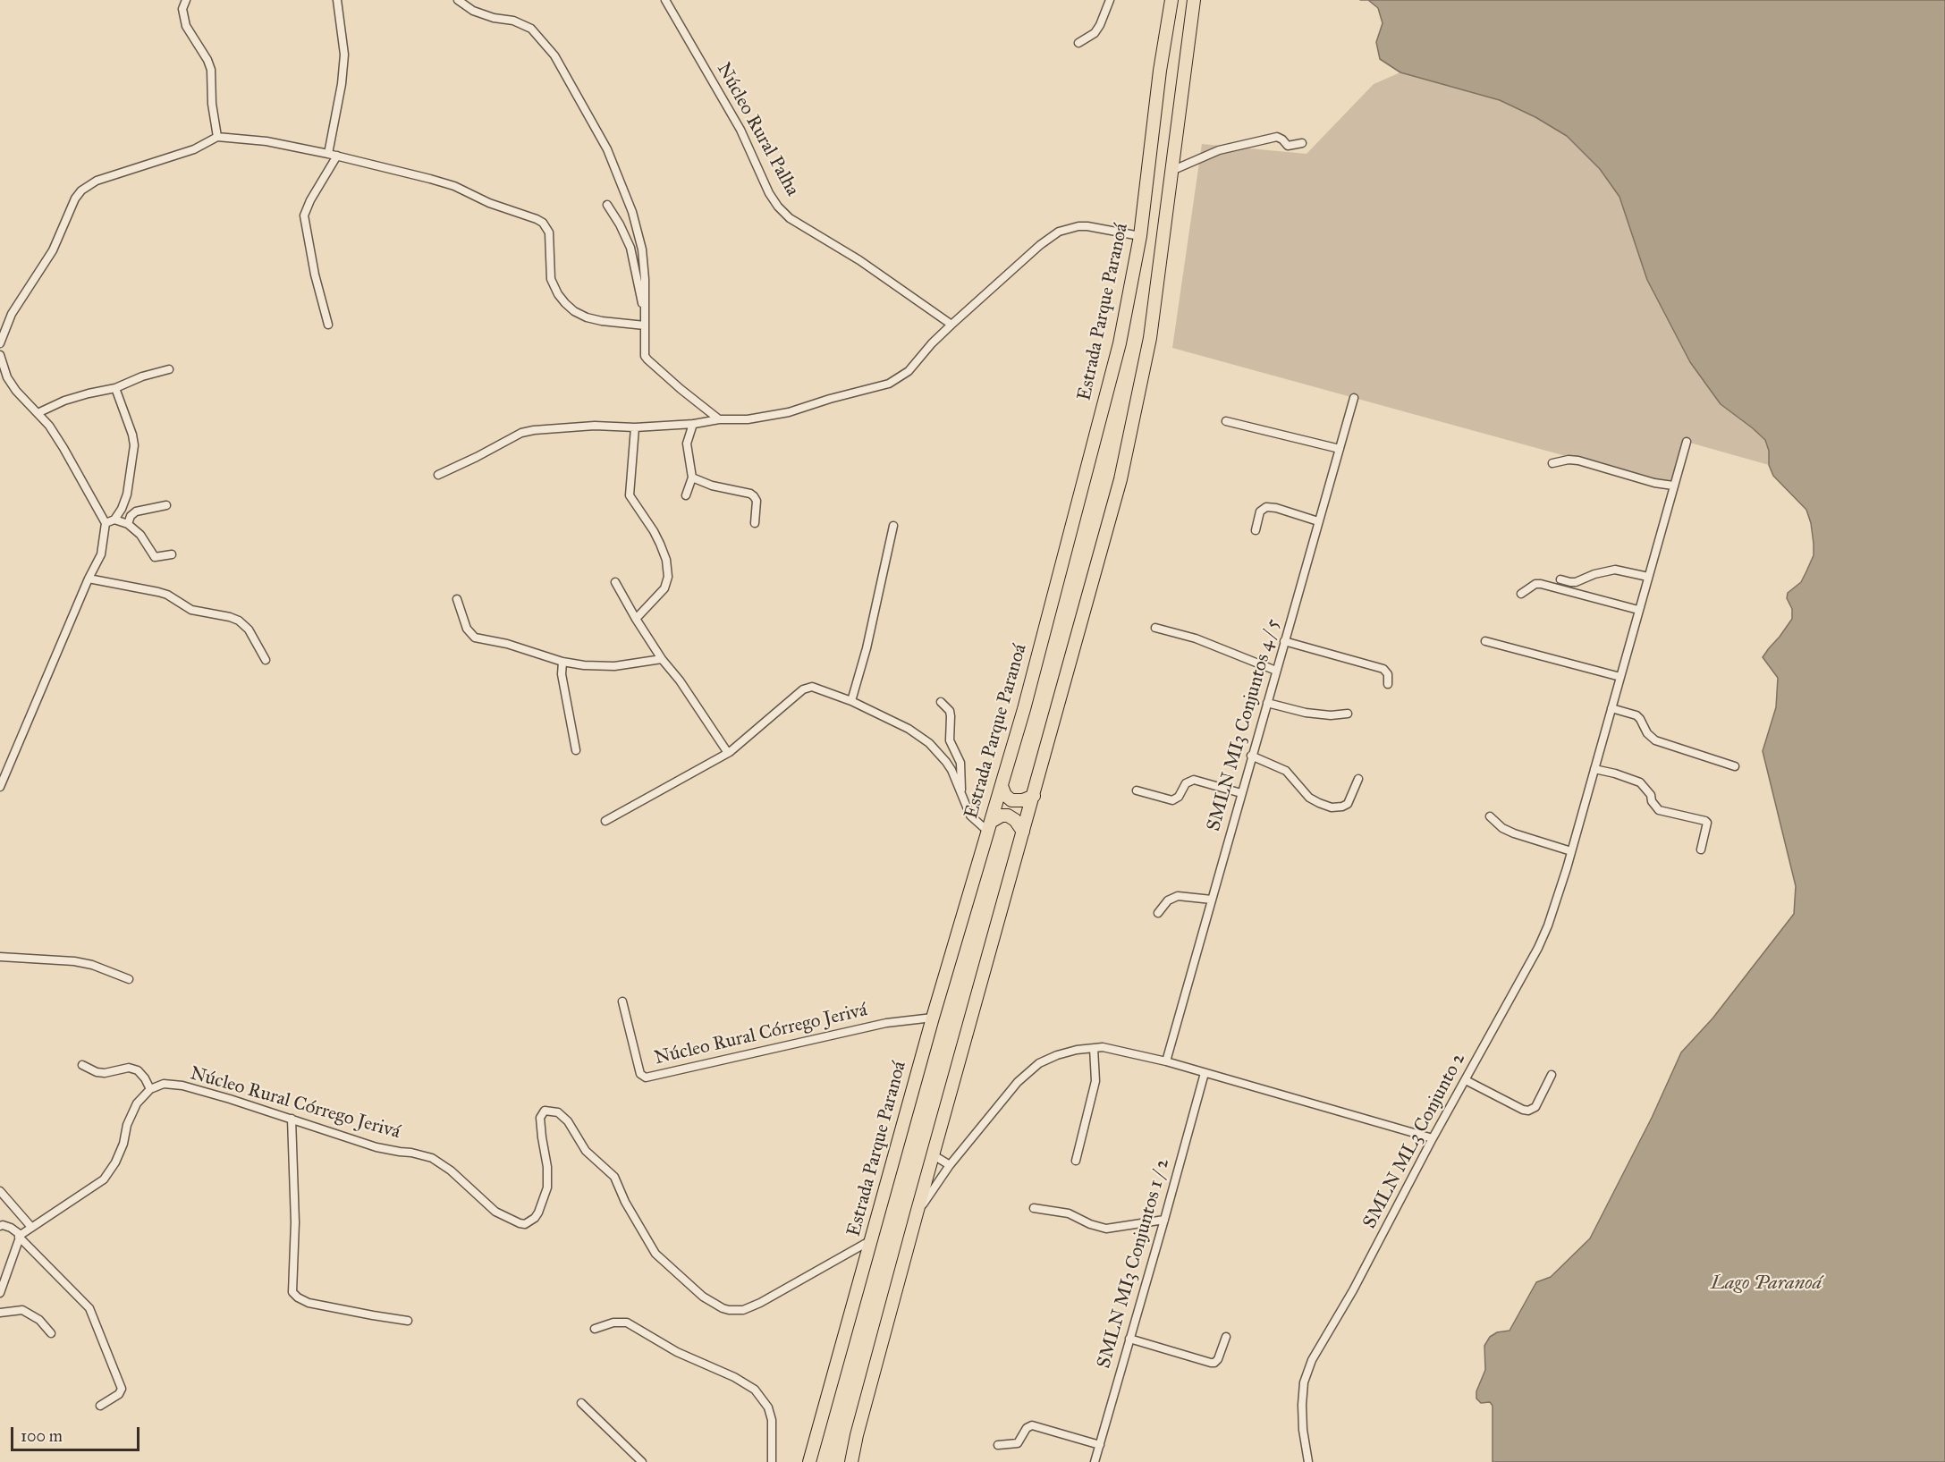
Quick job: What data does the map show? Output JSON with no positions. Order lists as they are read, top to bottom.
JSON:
{
  "streets": {
    "main road": ["Estrada Parque Paranoá"],
    "street": [
      "Núcleo Rural Palha",
      "SMLN MI3 Conjuntos 4 / 5",
      "Núcleo Rural Córrego Jerivá",
      "SMLN ML3 Conjunto 2",
      "SMLN MI3 Conjuntos 1 / 2"
    ]
  },
  "crossings": [
    ["Estrada Parque Paranoá", "Núcleo Rural Córrego Jerivá"]
  ],
  "water": ["Lago Paranoá"],
  "scale_bar": "100 m"
}
